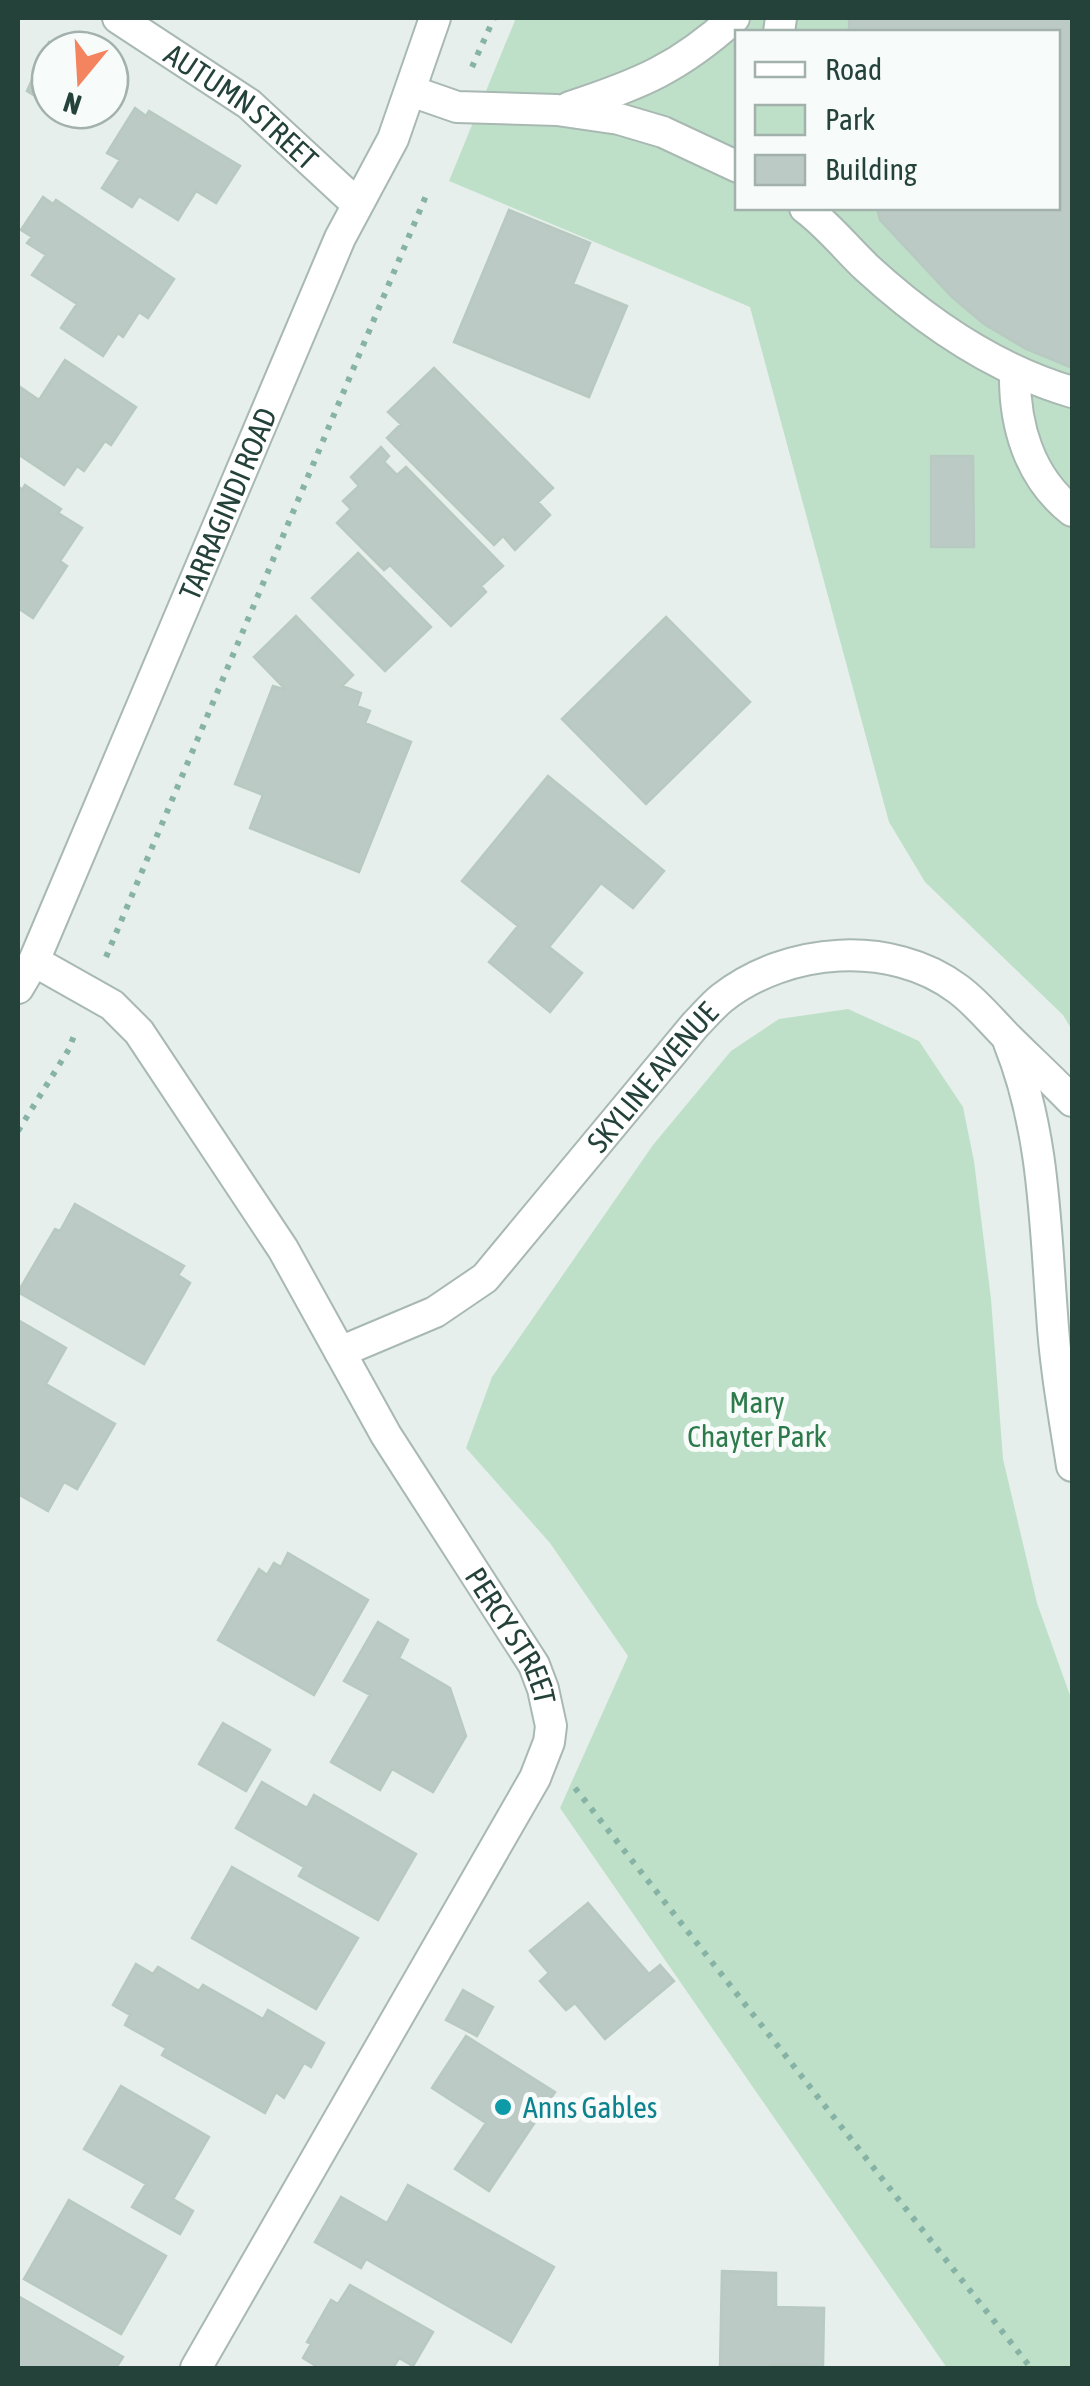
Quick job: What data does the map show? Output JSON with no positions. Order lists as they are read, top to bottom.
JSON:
{
  "streets": {
    "street": [
      "AUTUMN STREET",
      "TARRAGINDI ROAD",
      "SKYLINE AVENUE",
      "PERCY STREET"
    ]
  },
  "crossings": [
    ["AUTUMN STREET", "TARRAGINDI ROAD"],
    ["TARRAGINDI ROAD", "PERCY STREET"],
    ["SKYLINE AVENUE", "PERCY STREET"]
  ],
  "parks": ["Mary Chayter Park"],
  "places": ["Anns Gables"],
  "legend": ["Road", "Park", "Building"],
  "north": "bottom"
}
